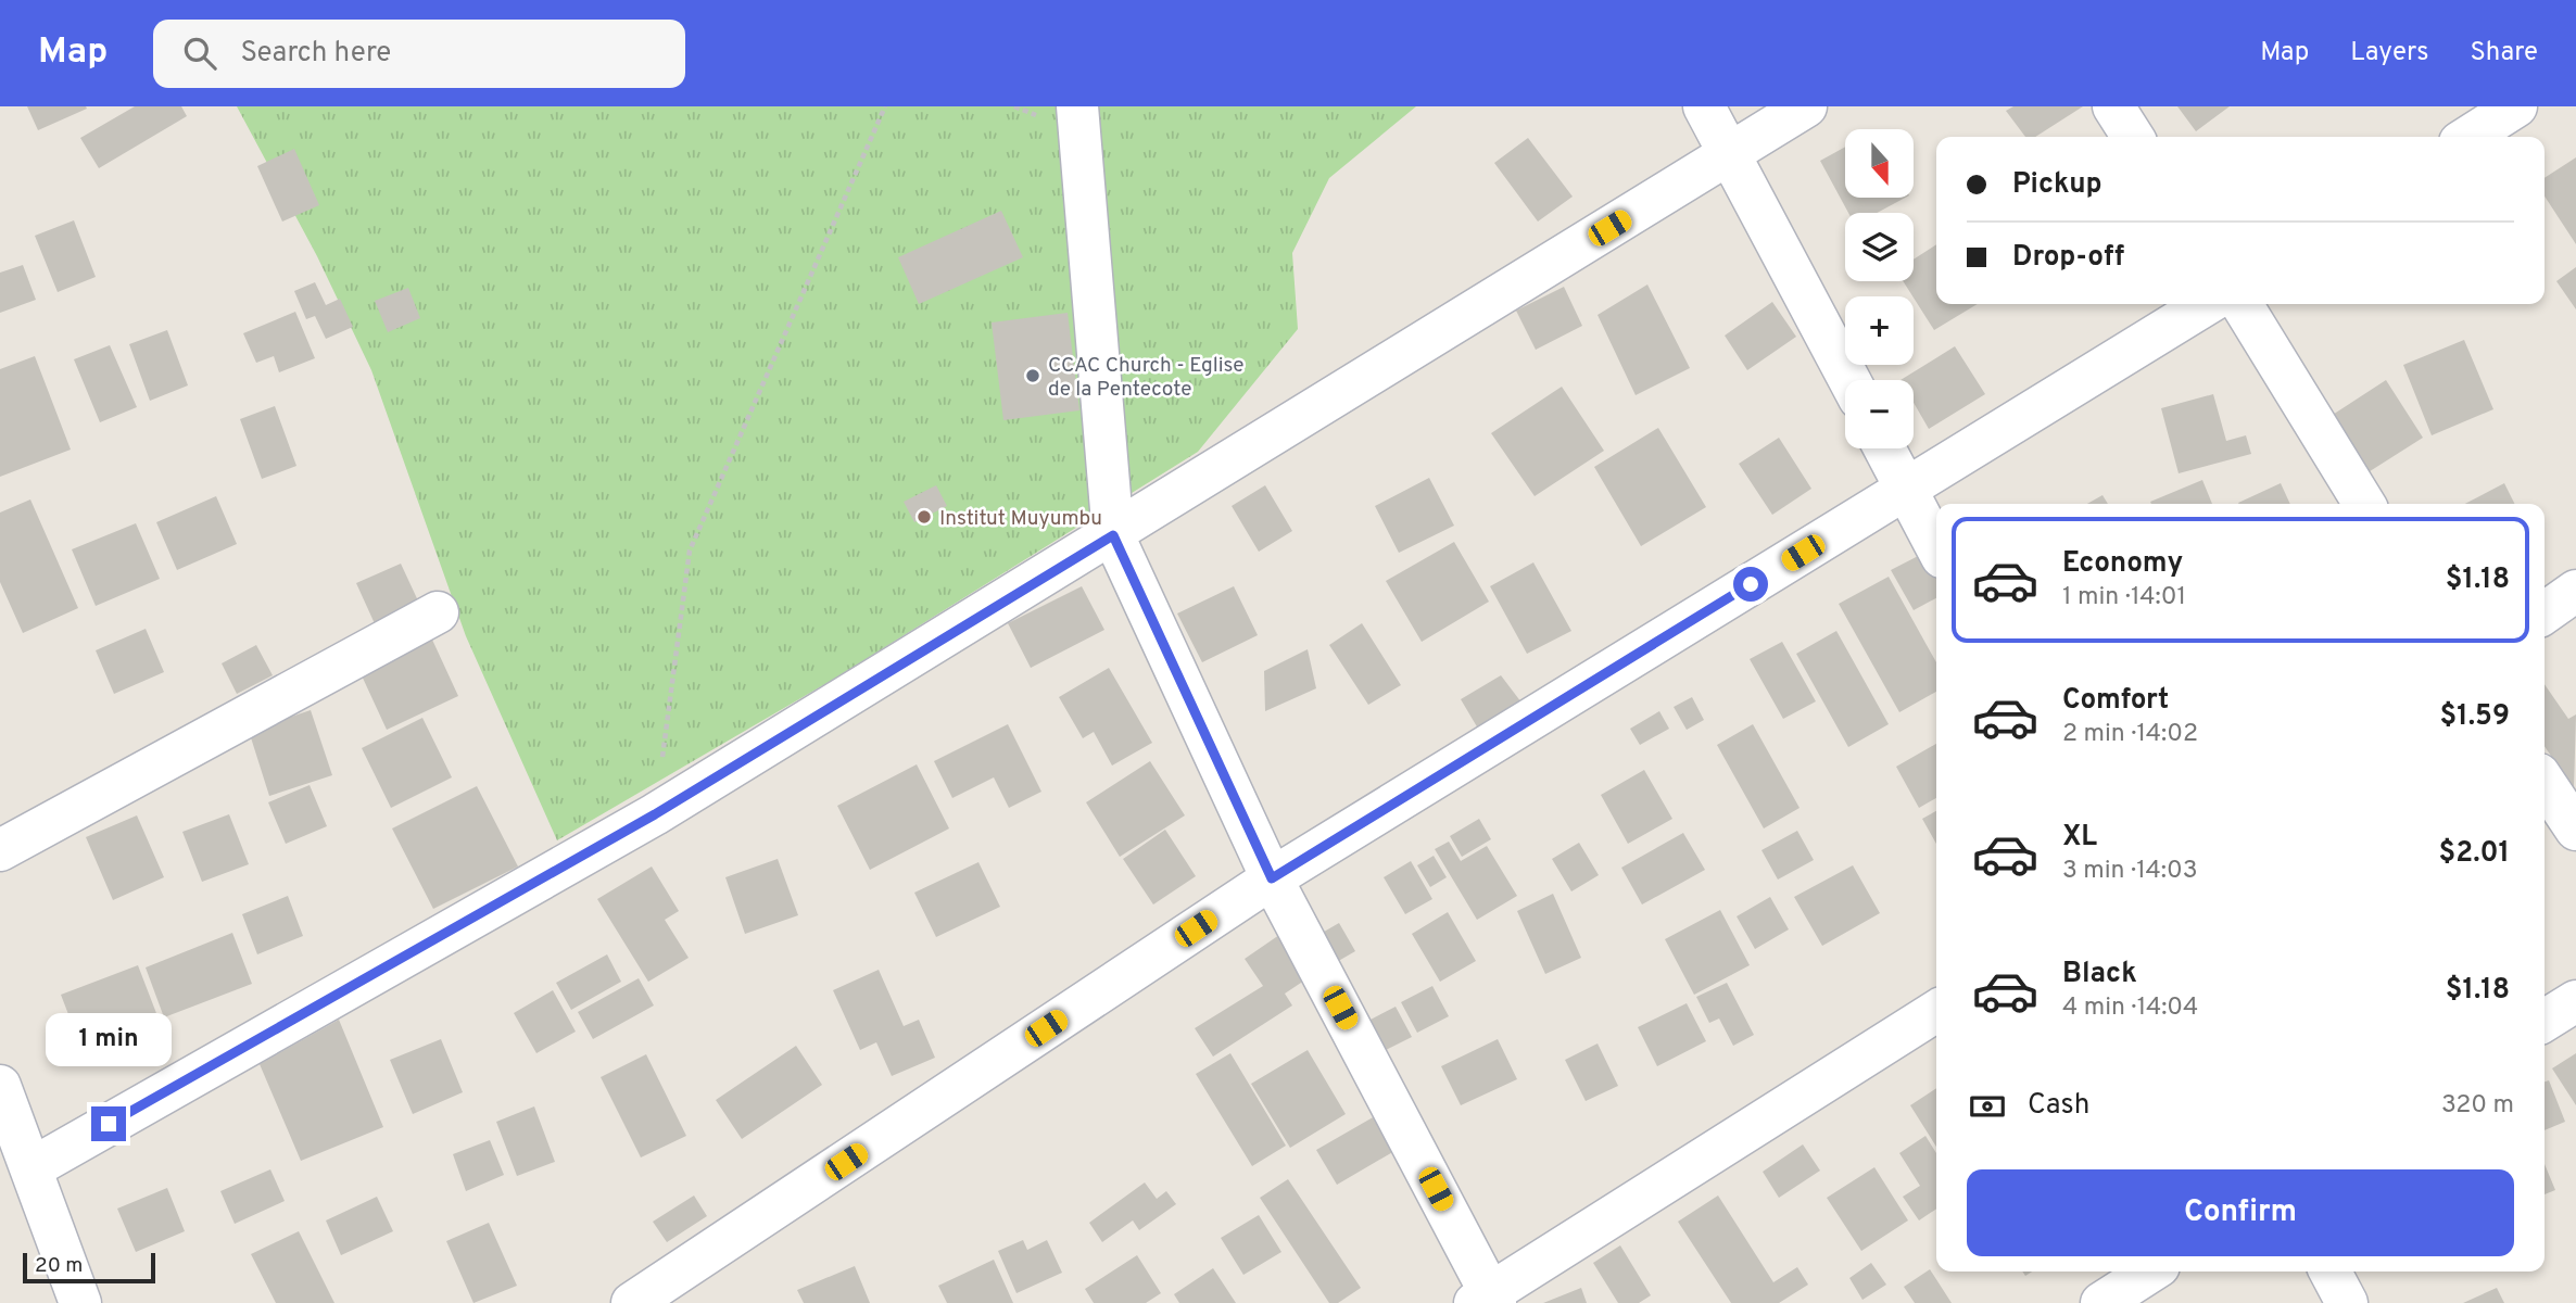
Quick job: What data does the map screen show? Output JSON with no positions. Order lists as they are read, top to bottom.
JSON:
{
  "places": ["CCAC Church - Eglise de la Pentecote", "Institut Muyumbu"],
  "scale_bar": "20 m",
  "north": "bottom",
  "page": {
    "header": "Map",
    "search": "Search here",
    "nav": ["Map", "Layers", "Share"],
    "map_buttons": ["+", "−"],
    "banner": ["Pickup", "Drop-off"],
    "list": [
      {
        "name": "Economy",
        "note": "1 min · 14:01",
        "value": "$1.18"
      },
      {
        "name": "Comfort",
        "note": "2 min · 14:02",
        "value": "$1.59"
      },
      {
        "name": "XL",
        "note": "3 min · 14:03",
        "value": "$2.01"
      },
      {
        "name": "Black",
        "note": "4 min · 14:04",
        "value": "$1.18"
      }
    ],
    "bubble": "1 min",
    "pay": ["Cash", "320 m"],
    "buttons": "Confirm",
    "scale": "20 m"
  }
}
